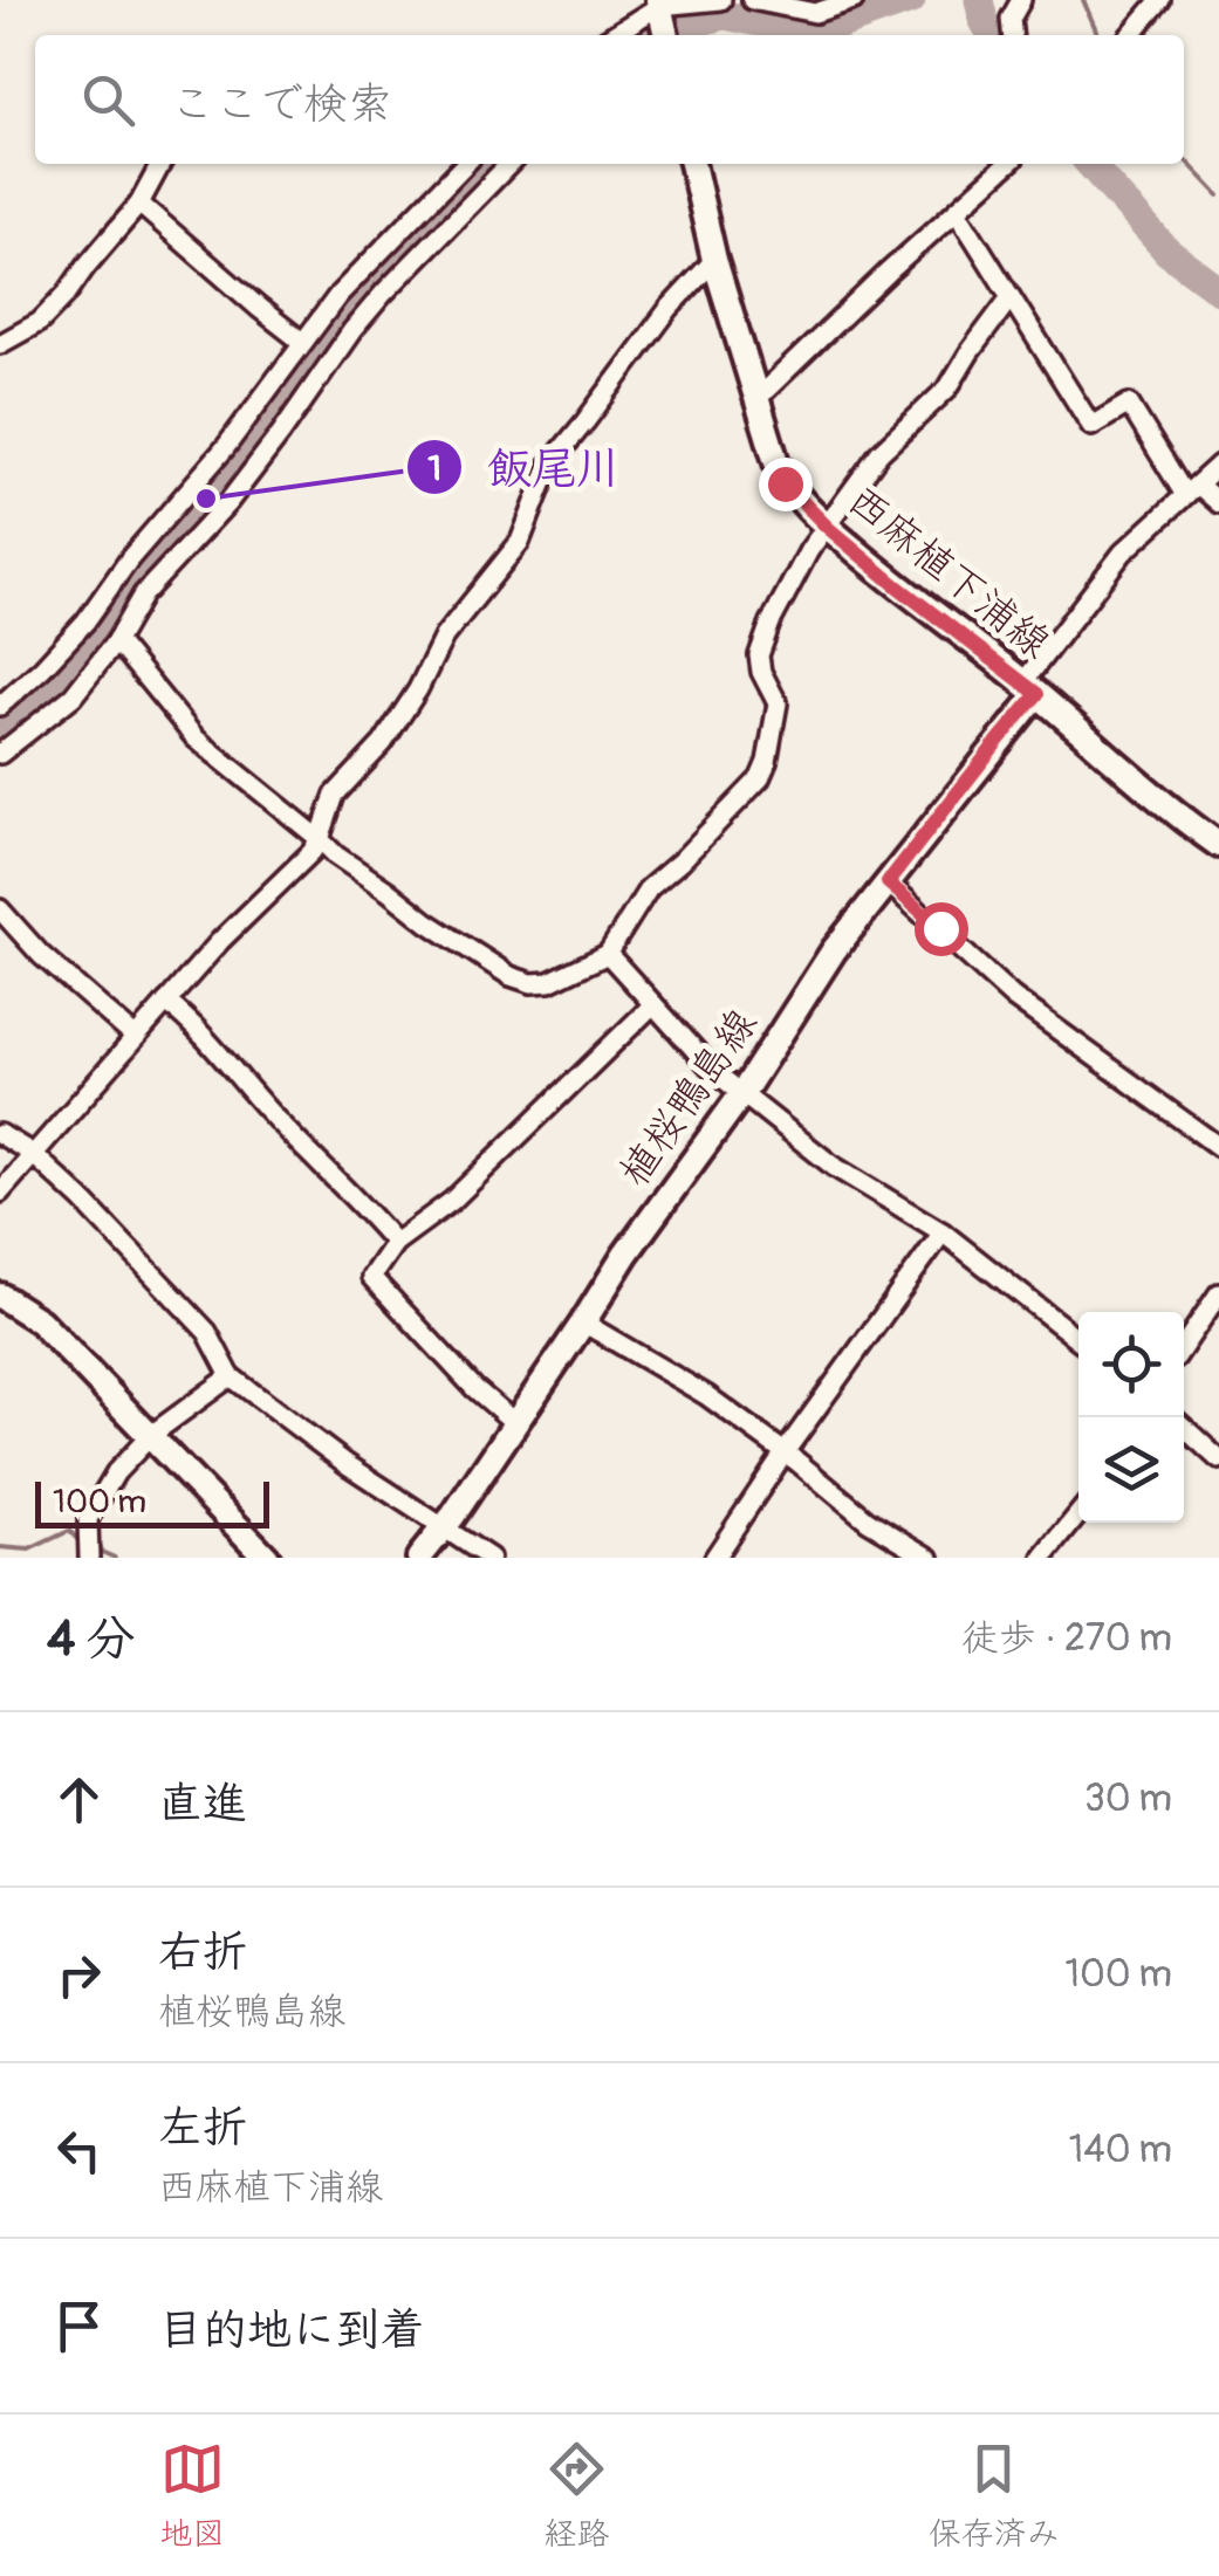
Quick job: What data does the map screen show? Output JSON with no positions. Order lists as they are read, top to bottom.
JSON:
{
  "streets": {
    "main road": ["西麻植下浦線", "植桜鴨島線"]
  },
  "crossings": [
    ["西麻植下浦線", "植桜鴨島線"]
  ],
  "places": ["飯尾川"],
  "scale_bar": "100 m",
  "page": {
    "search": "ここで検索",
    "scale": "100 m",
    "heading": ["4 分", "徒歩 · 270 m"],
    "list": [
      ["直進", "30 m"],
      ["右折", "植桜鴨島線", "100 m"],
      ["左折", "西麻植下浦線", "140 m"],
      "目的地に到着"
    ],
    "nav": ["地図", "経路", "保存済み"]
  }
}
